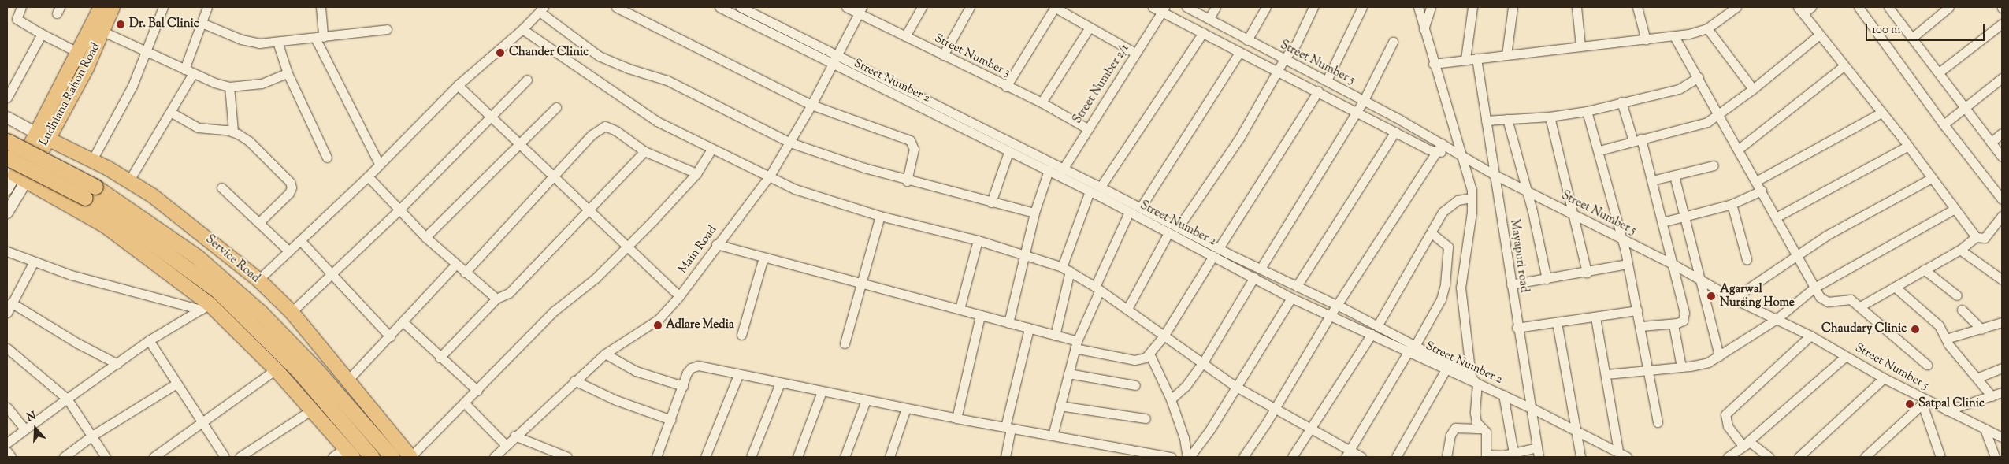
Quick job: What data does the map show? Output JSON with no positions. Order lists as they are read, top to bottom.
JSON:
{
  "streets": {
    "main road": ["Ludhiana Rahon Road", "Service Road"],
    "street": [
      "Street Number 3",
      "Street Number 5",
      "Street Number 2",
      "Street Number 2/1",
      "Main Road",
      "Mayapuri road"
    ]
  },
  "crossings": [
    ["Street Number 3", "Street Number 2/1"],
    ["Street Number 3", "Main Road"],
    ["Street Number 5", "Mayapuri road"],
    ["Street Number 2", "Street Number 2/1"],
    ["Street Number 2", "Main Road"],
    ["Street Number 2", "Mayapuri road"],
    ["Ludhiana Rahon Road", "Service Road"]
  ],
  "places": [
    "Dr. Bal Clinic",
    "Chander Clinic",
    "Agarwal Nursing Home",
    "Adlare Media",
    "Chaudary Clinic",
    "Satpal Clinic"
  ],
  "scale_bar": "100 m",
  "north": "top"
}
